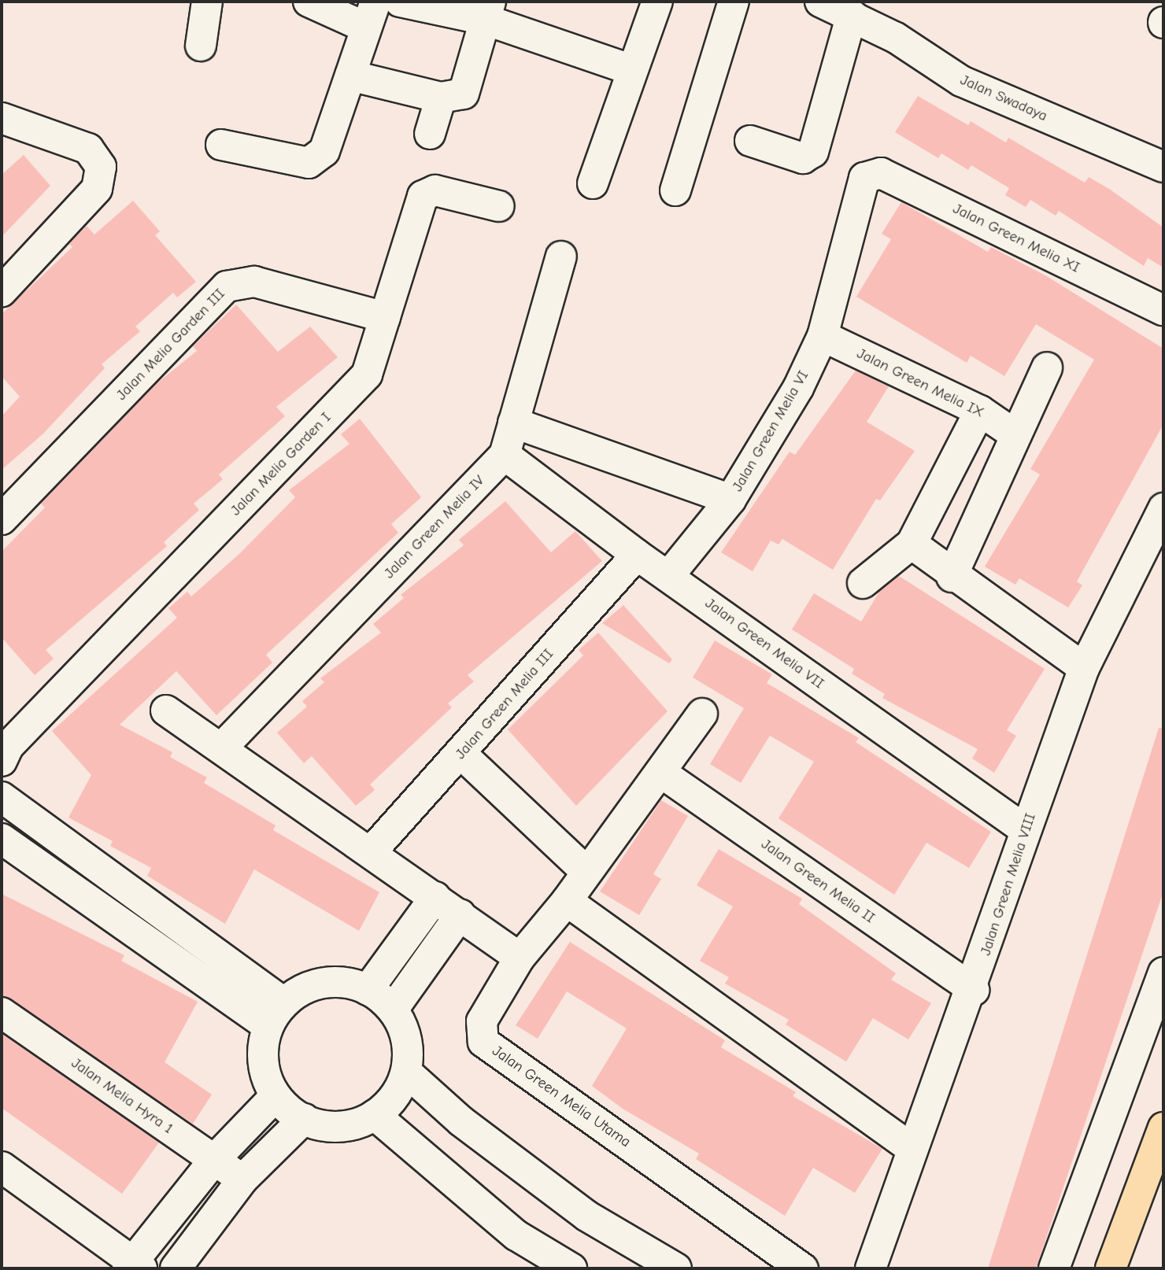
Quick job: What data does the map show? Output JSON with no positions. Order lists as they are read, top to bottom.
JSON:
{
  "streets": {
    "street": [
      "Jalan Swadaya",
      "Jalan Green Melia XI",
      "Jalan Melia Garden III",
      "Jalan Green Melia IX",
      "Jalan Green Melia VI",
      "Jalan Melia Garden I",
      "Jalan Green Melia IV",
      "Jalan Green Melia VII",
      "Jalan Green Melia III",
      "Jalan Green Melia II",
      "Jalan Green Melia VIII",
      "Jalan Melia Hyra 1",
      "Jalan Green Melia Utama"
    ]
  },
  "crossings": [
    ["Jalan Green Melia XI", "Jalan Green Melia VI"],
    ["Jalan Melia Garden III", "Jalan Melia Garden I"],
    ["Jalan Green Melia IX", "Jalan Green Melia VI"],
    ["Jalan Green Melia VI", "Jalan Green Melia VII"],
    ["Jalan Green Melia IV", "Jalan Green Melia VII"],
    ["Jalan Green Melia VII", "Jalan Green Melia III"],
    ["Jalan Green Melia VII", "Jalan Green Melia VIII"],
    ["Jalan Green Melia II", "Jalan Green Melia VIII"],
    ["Jalan Green Melia II", "Jalan Green Melia Utama"]
  ]
}
